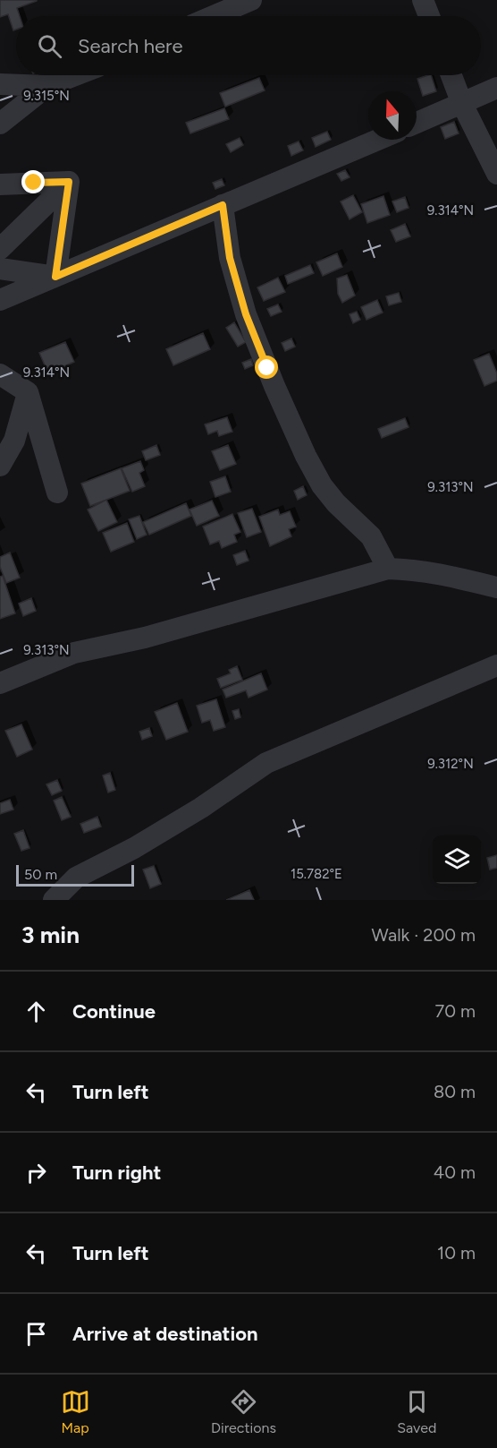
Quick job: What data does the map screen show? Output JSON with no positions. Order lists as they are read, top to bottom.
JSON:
{
  "scale_bar": "50 m",
  "north": "top",
  "page": {
    "search": "Search here",
    "scale": "50 m",
    "heading": ["3 min", "Walk · 200 m"],
    "list": [
      ["Continue", "70 m"],
      ["Turn left", "80 m"],
      ["Turn right", "40 m"],
      ["Turn left", "10 m"],
      "Arrive at destination"
    ],
    "nav": ["Map", "Directions", "Saved"]
  },
  "coordinates": [
    "9.315°N",
    "9.314°N",
    "9.313°N",
    "9.312°N",
    "15.782°E"
  ]
}
